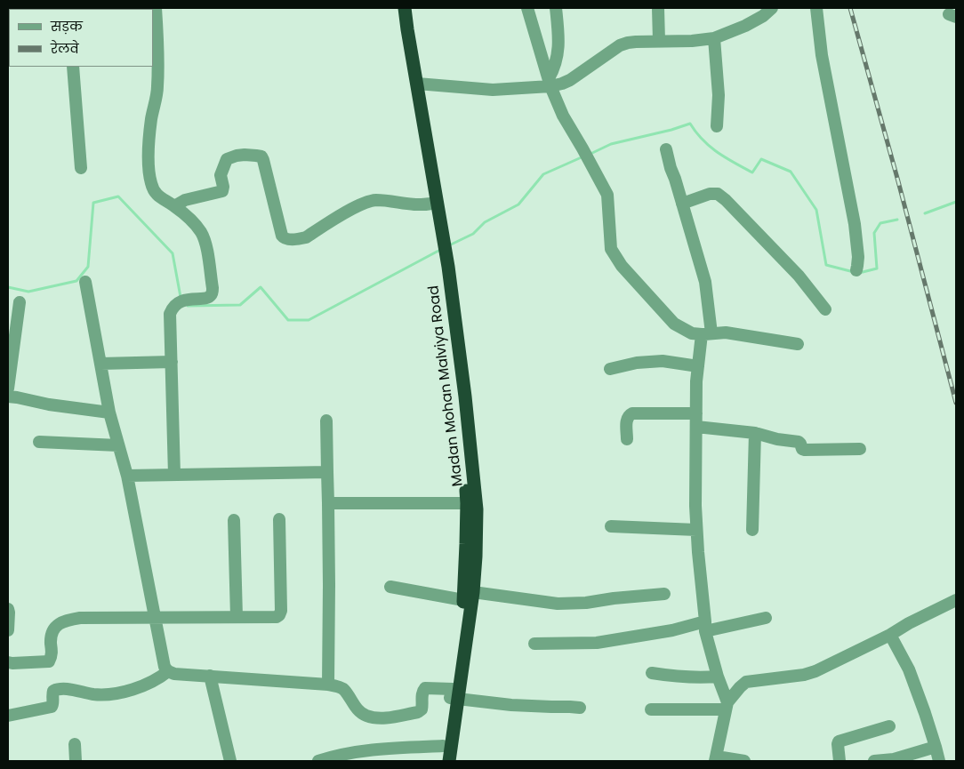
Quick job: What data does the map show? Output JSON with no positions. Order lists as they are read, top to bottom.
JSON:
{
  "streets": {
    "highway": ["Madan Mohan Malviya Road"]
  },
  "legend": ["सड़क", "रेलवे"]
}
